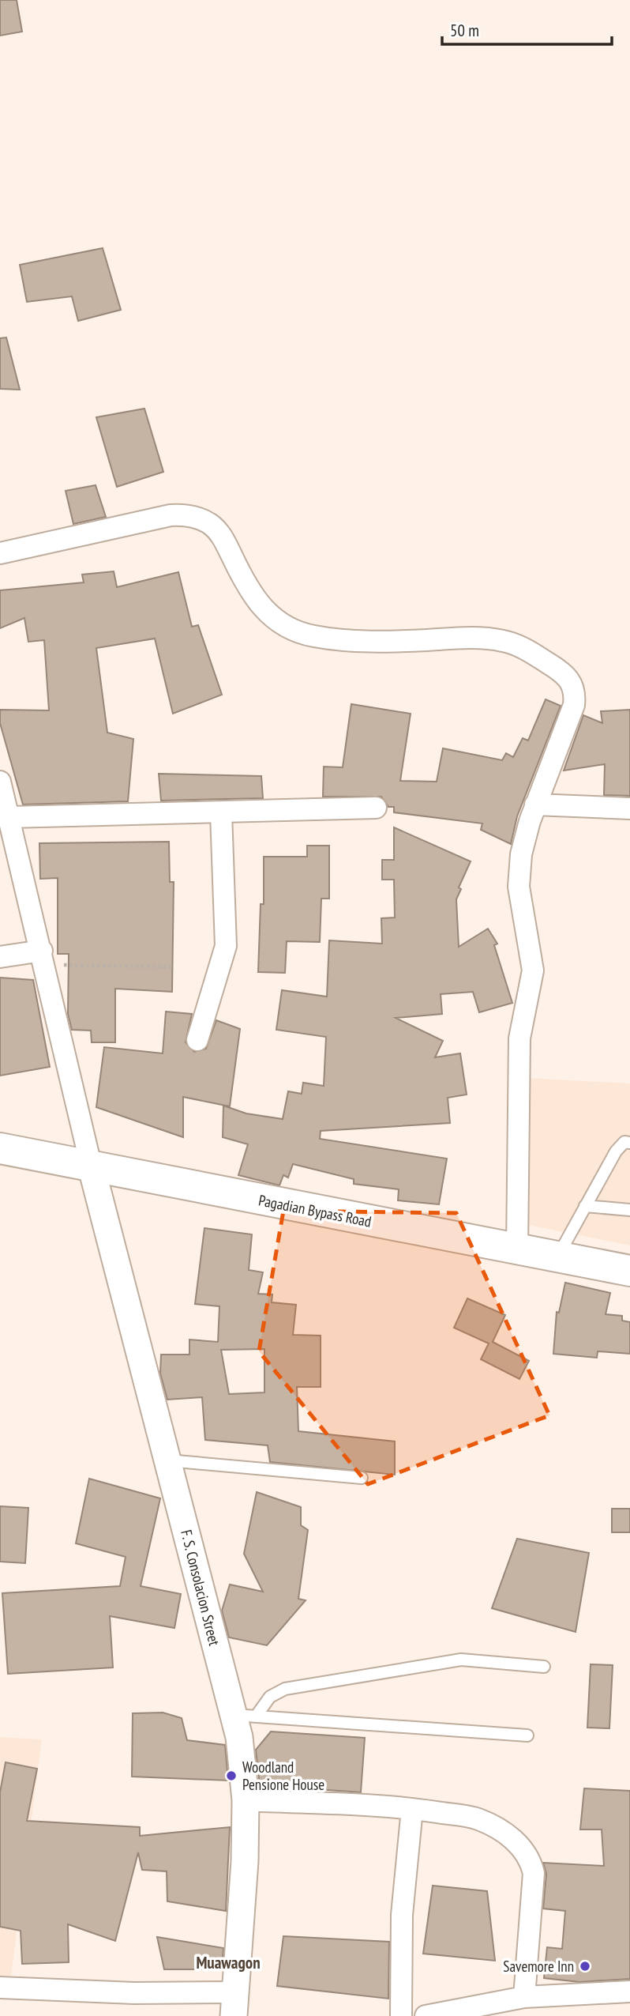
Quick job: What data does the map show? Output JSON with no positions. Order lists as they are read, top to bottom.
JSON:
{
  "streets": {
    "highway": ["Pagadian Bypass Road"],
    "street": ["F. S. Consolacion Street"]
  },
  "crossings": [
    ["Pagadian Bypass Road", "F. S. Consolacion Street"]
  ],
  "districts": ["Muawagon"],
  "places": ["Woodland Pensione House", "Savemore Inn"],
  "scale_bar": "50 m"
}
